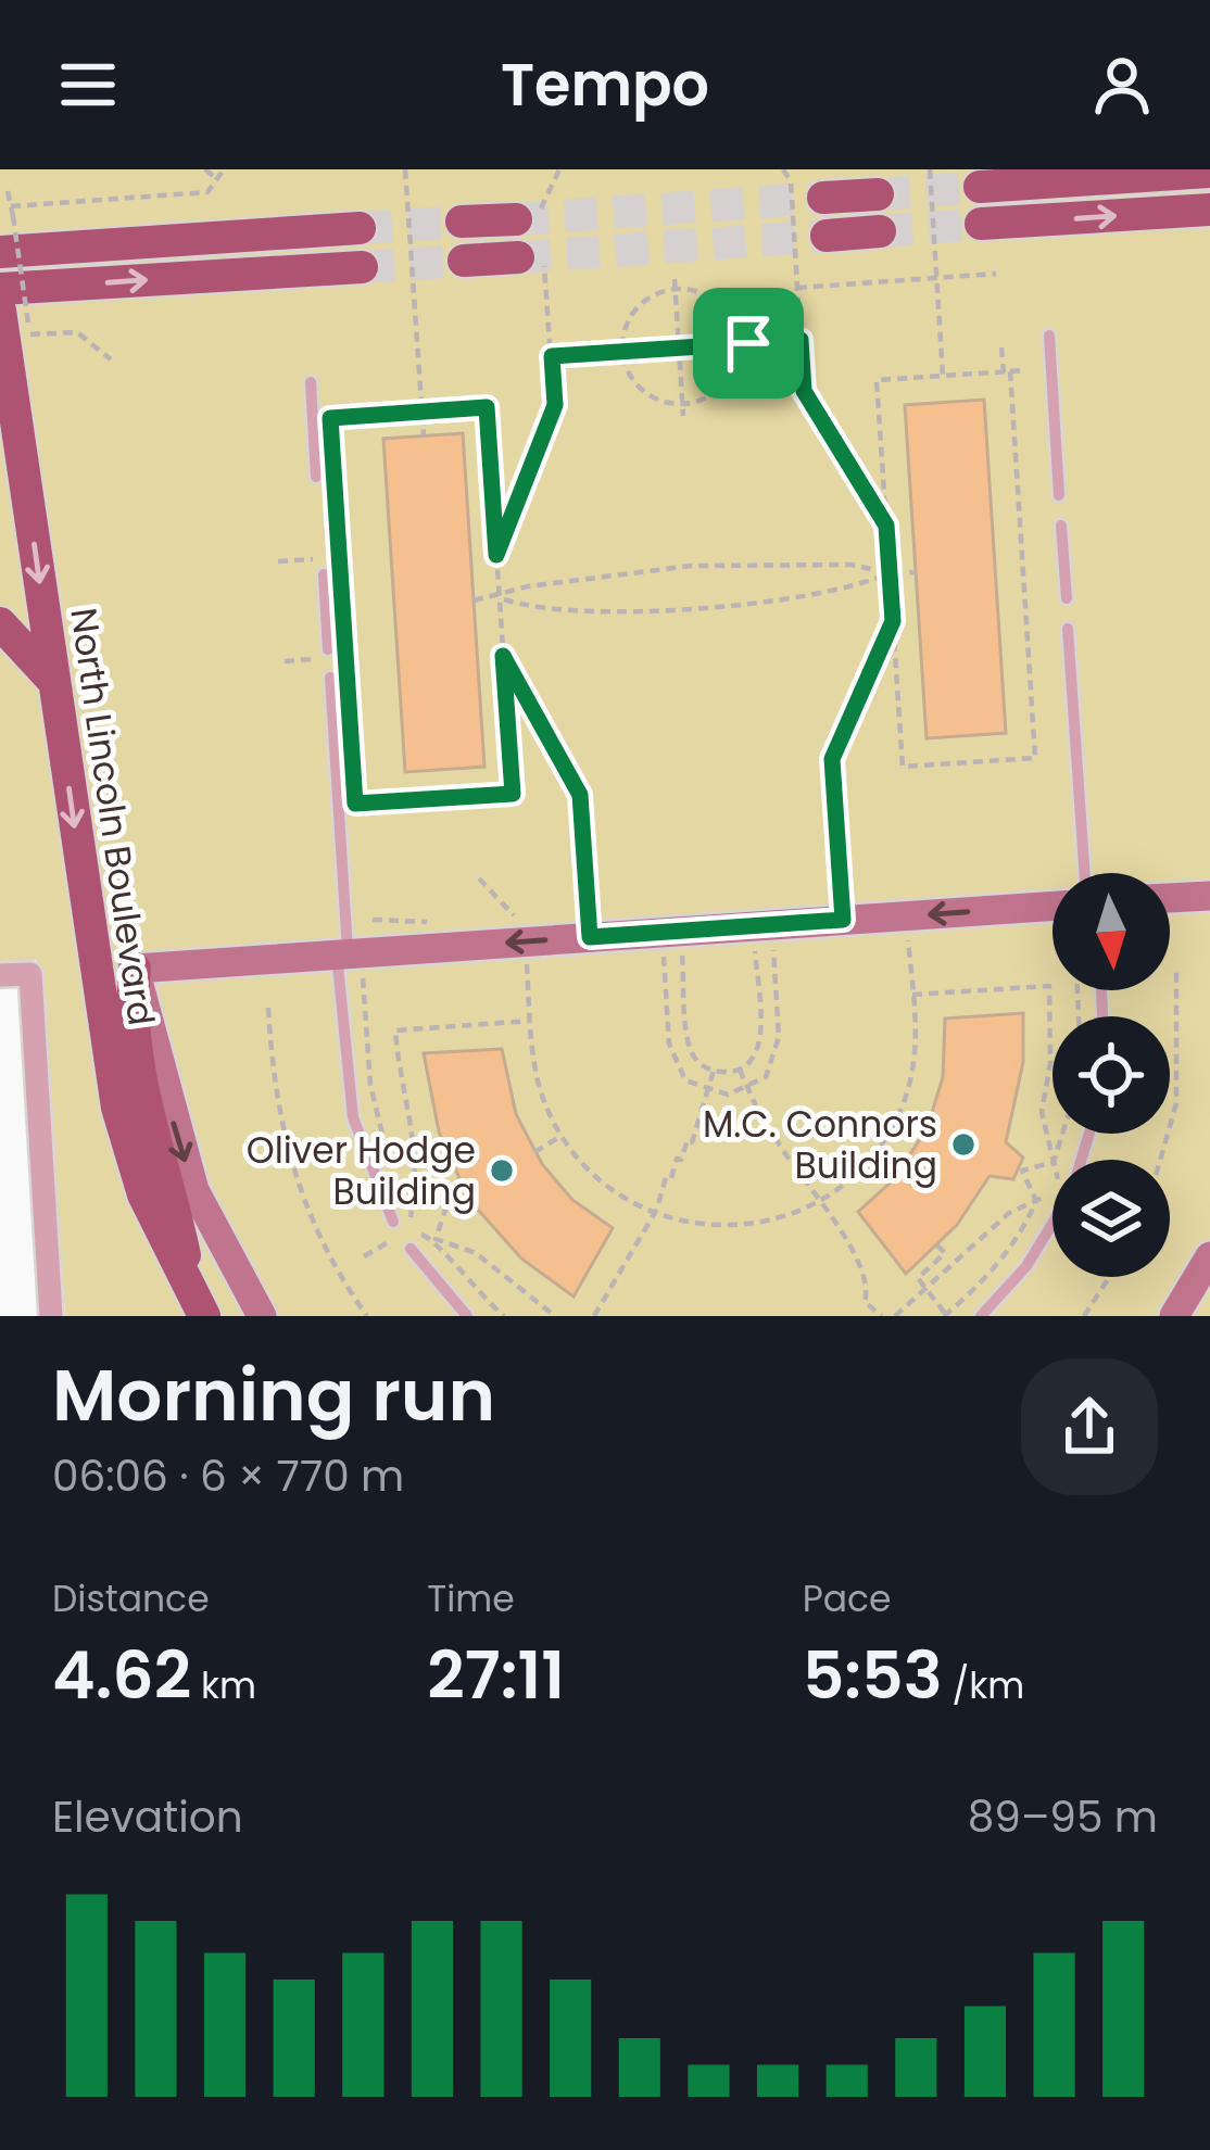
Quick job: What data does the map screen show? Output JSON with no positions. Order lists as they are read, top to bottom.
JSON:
{
  "streets": {
    "main road": ["North Lincoln Boulevard"]
  },
  "places": ["M.C. Connors Building", "Oliver Hodge Building"],
  "north": "bottom",
  "page": {
    "header": "Tempo",
    "heading": ["Morning run", "06:06 · 6 × 770 m"],
    "stats": [
      ["Distance", "4.62 km"],
      ["Time", "27:11"],
      ["Pace", "5:53 /km"]
    ],
    "chart": ["Elevation", "89–95 m"]
  }
}
